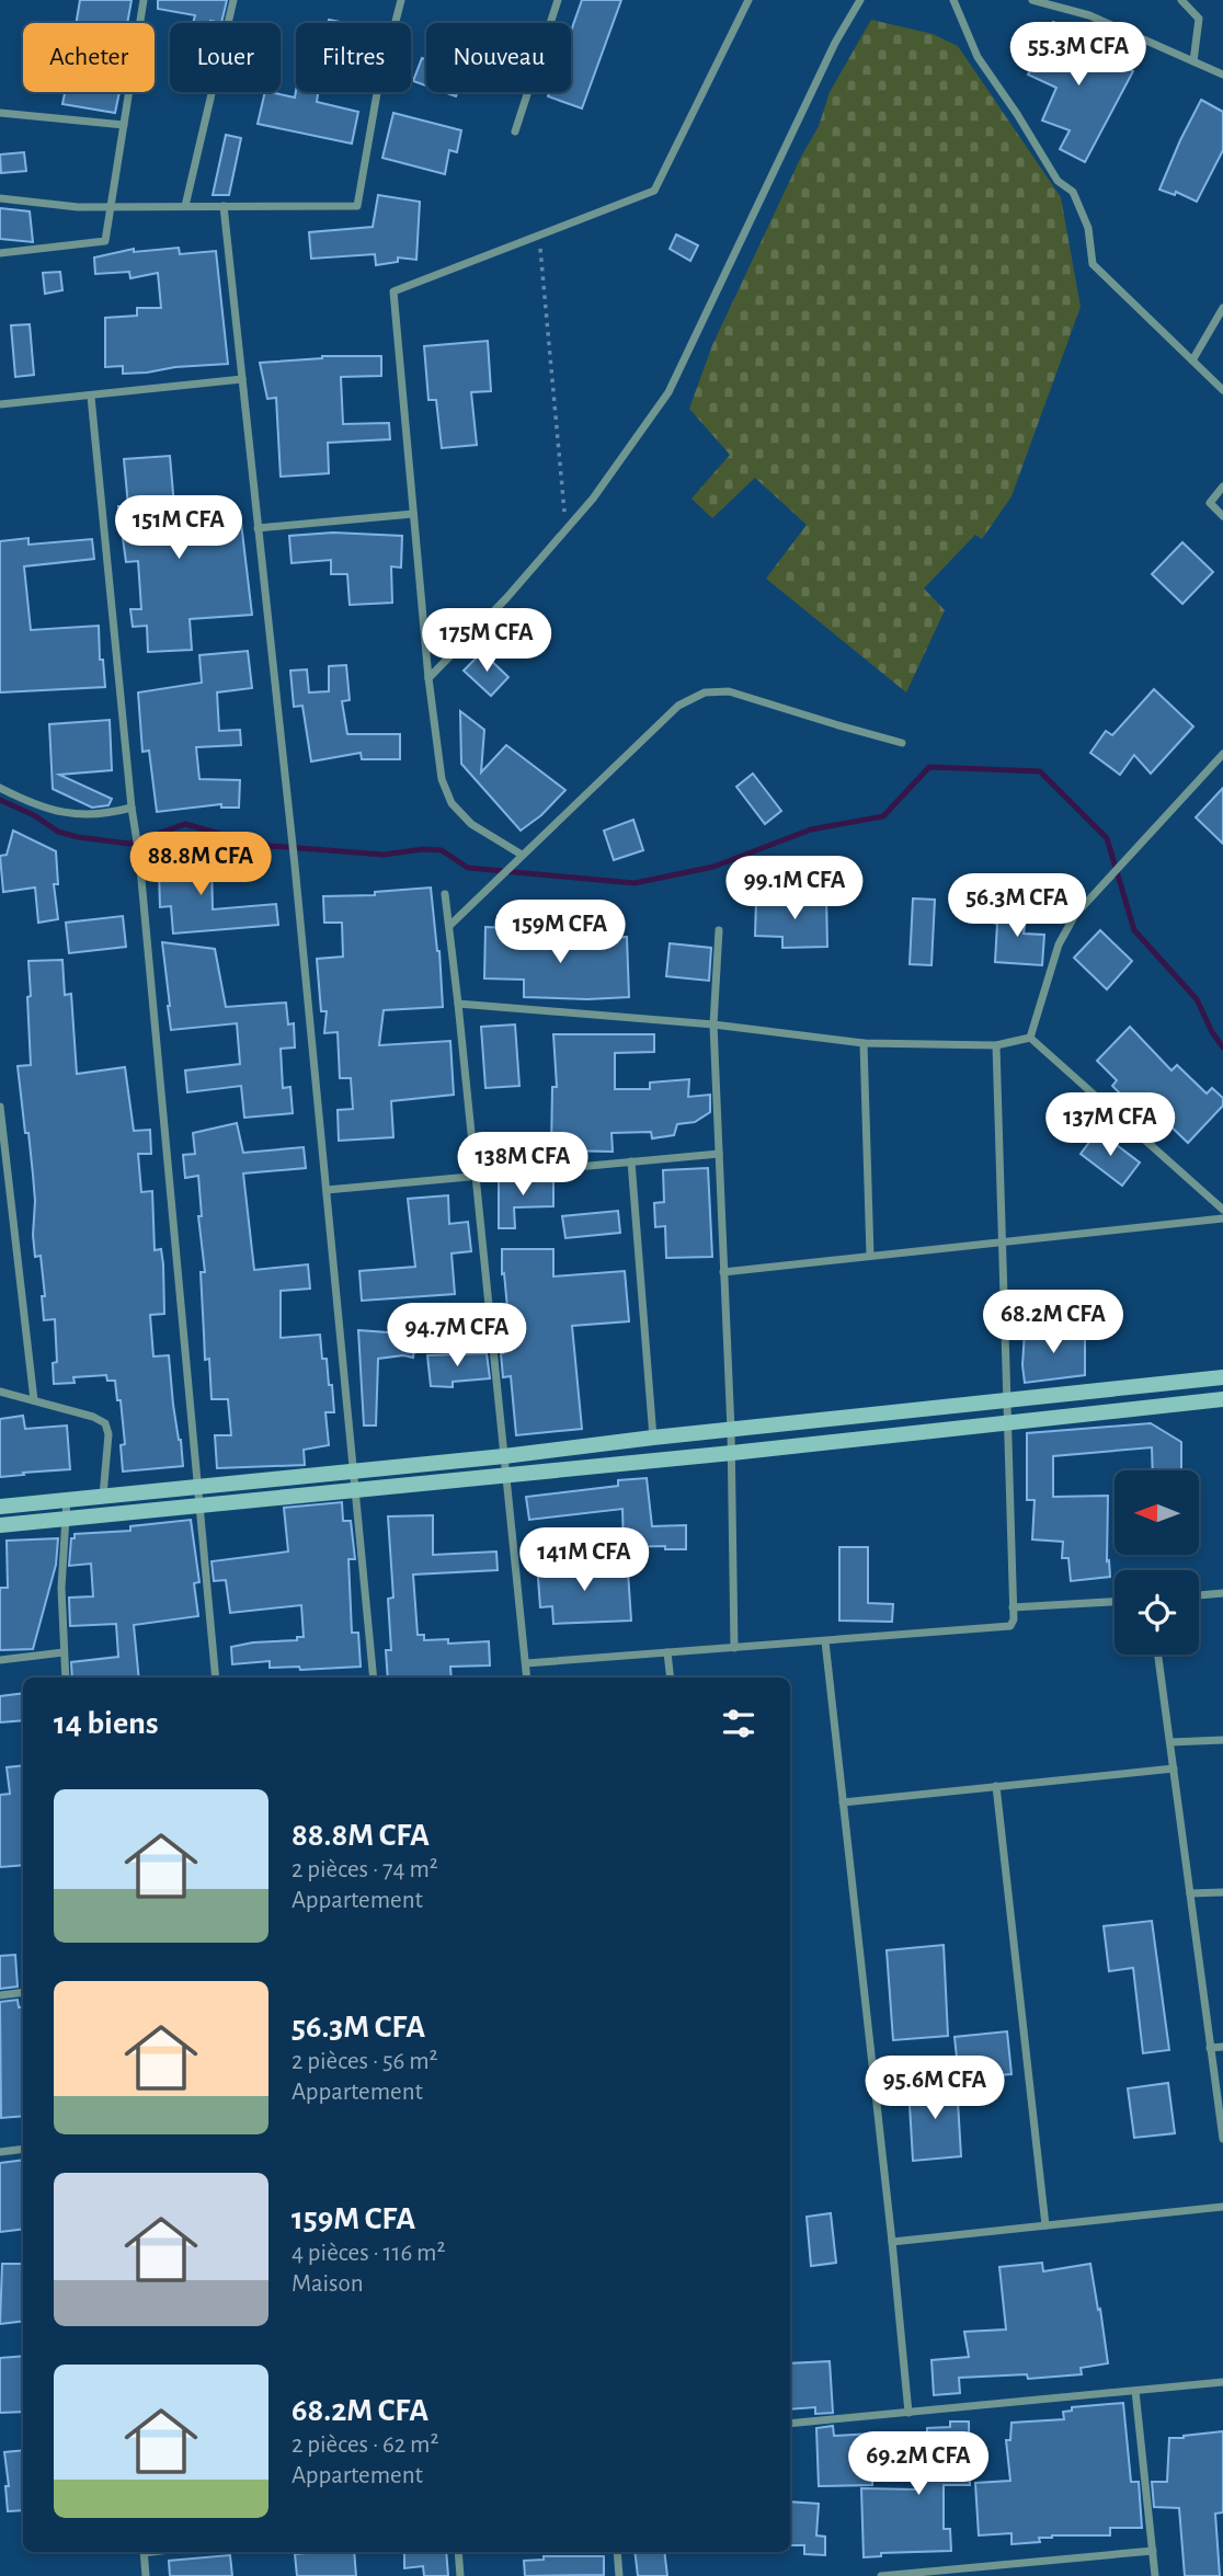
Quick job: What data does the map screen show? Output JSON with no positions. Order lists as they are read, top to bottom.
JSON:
{
  "north": "left",
  "page": {
    "price": [
      "55.3M CFA",
      "151M CFA",
      "175M CFA",
      "88.8M CFA",
      "99.1M CFA",
      "56.3M CFA",
      "159M CFA",
      "137M CFA",
      "138M CFA",
      "68.2M CFA",
      "94.7M CFA",
      "141M CFA",
      "95.6M CFA",
      "69.2M CFA"
    ],
    "chip": [
      "Acheter",
      "Louer",
      "Filtres",
      "Nouveau"
    ],
    "heading": "14 biens",
    "list": [
      {
        "name": "88.8M CFA",
        "note": "2 pièces · 74 m² · Appartement"
      },
      {
        "name": "56.3M CFA",
        "note": "2 pièces · 56 m² · Appartement"
      },
      {
        "name": "159M CFA",
        "note": "4 pièces · 116 m² · Maison"
      },
      {
        "name": "68.2M CFA",
        "note": "2 pièces · 62 m² · Appartement"
      }
    ]
  }
}
